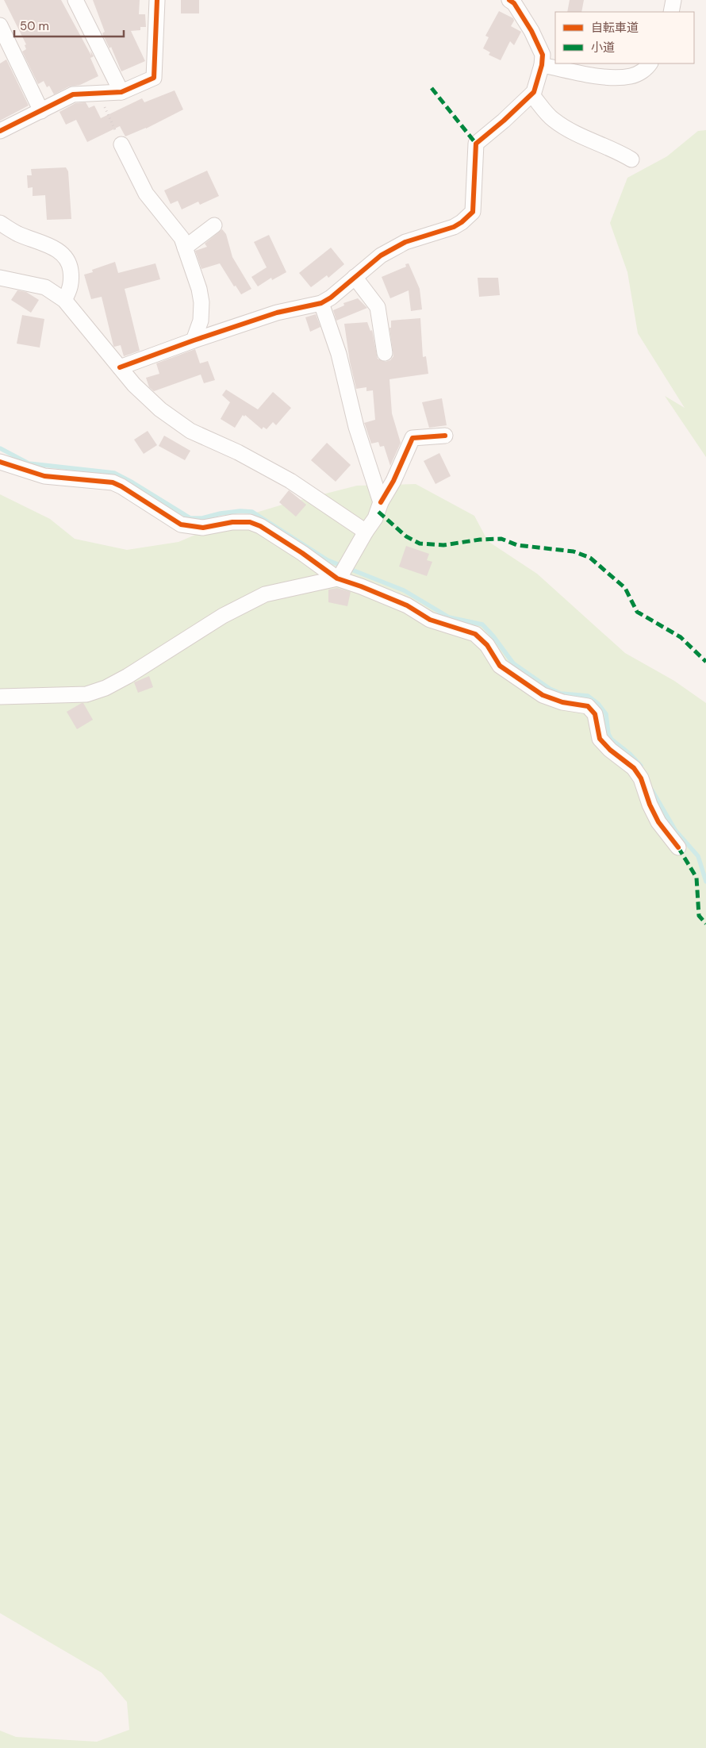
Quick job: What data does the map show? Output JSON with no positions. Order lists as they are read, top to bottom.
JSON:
{
  "legend": ["自転車道", "小道"],
  "scale_bar": "50 m"
}
